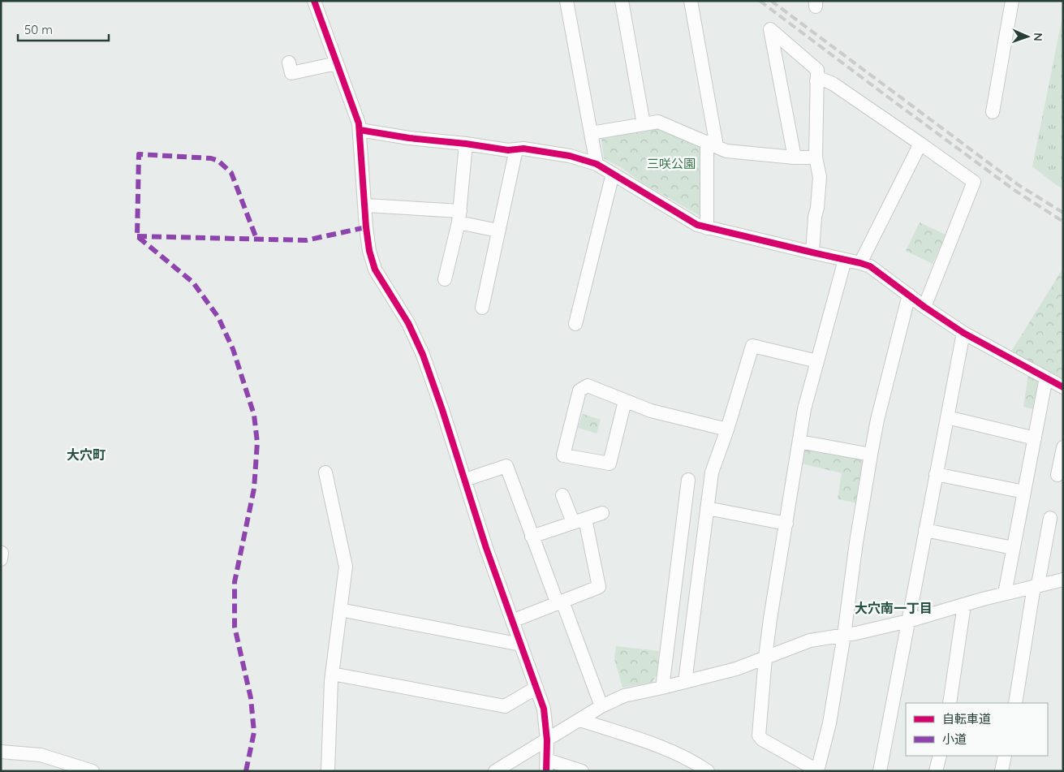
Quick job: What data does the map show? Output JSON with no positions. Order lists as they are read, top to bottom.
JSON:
{
  "districts": ["大穴町", "大穴南一丁目"],
  "parks": ["三咲公園"],
  "legend": ["自転車道", "小道"],
  "scale_bar": "50 m",
  "north": "right"
}
